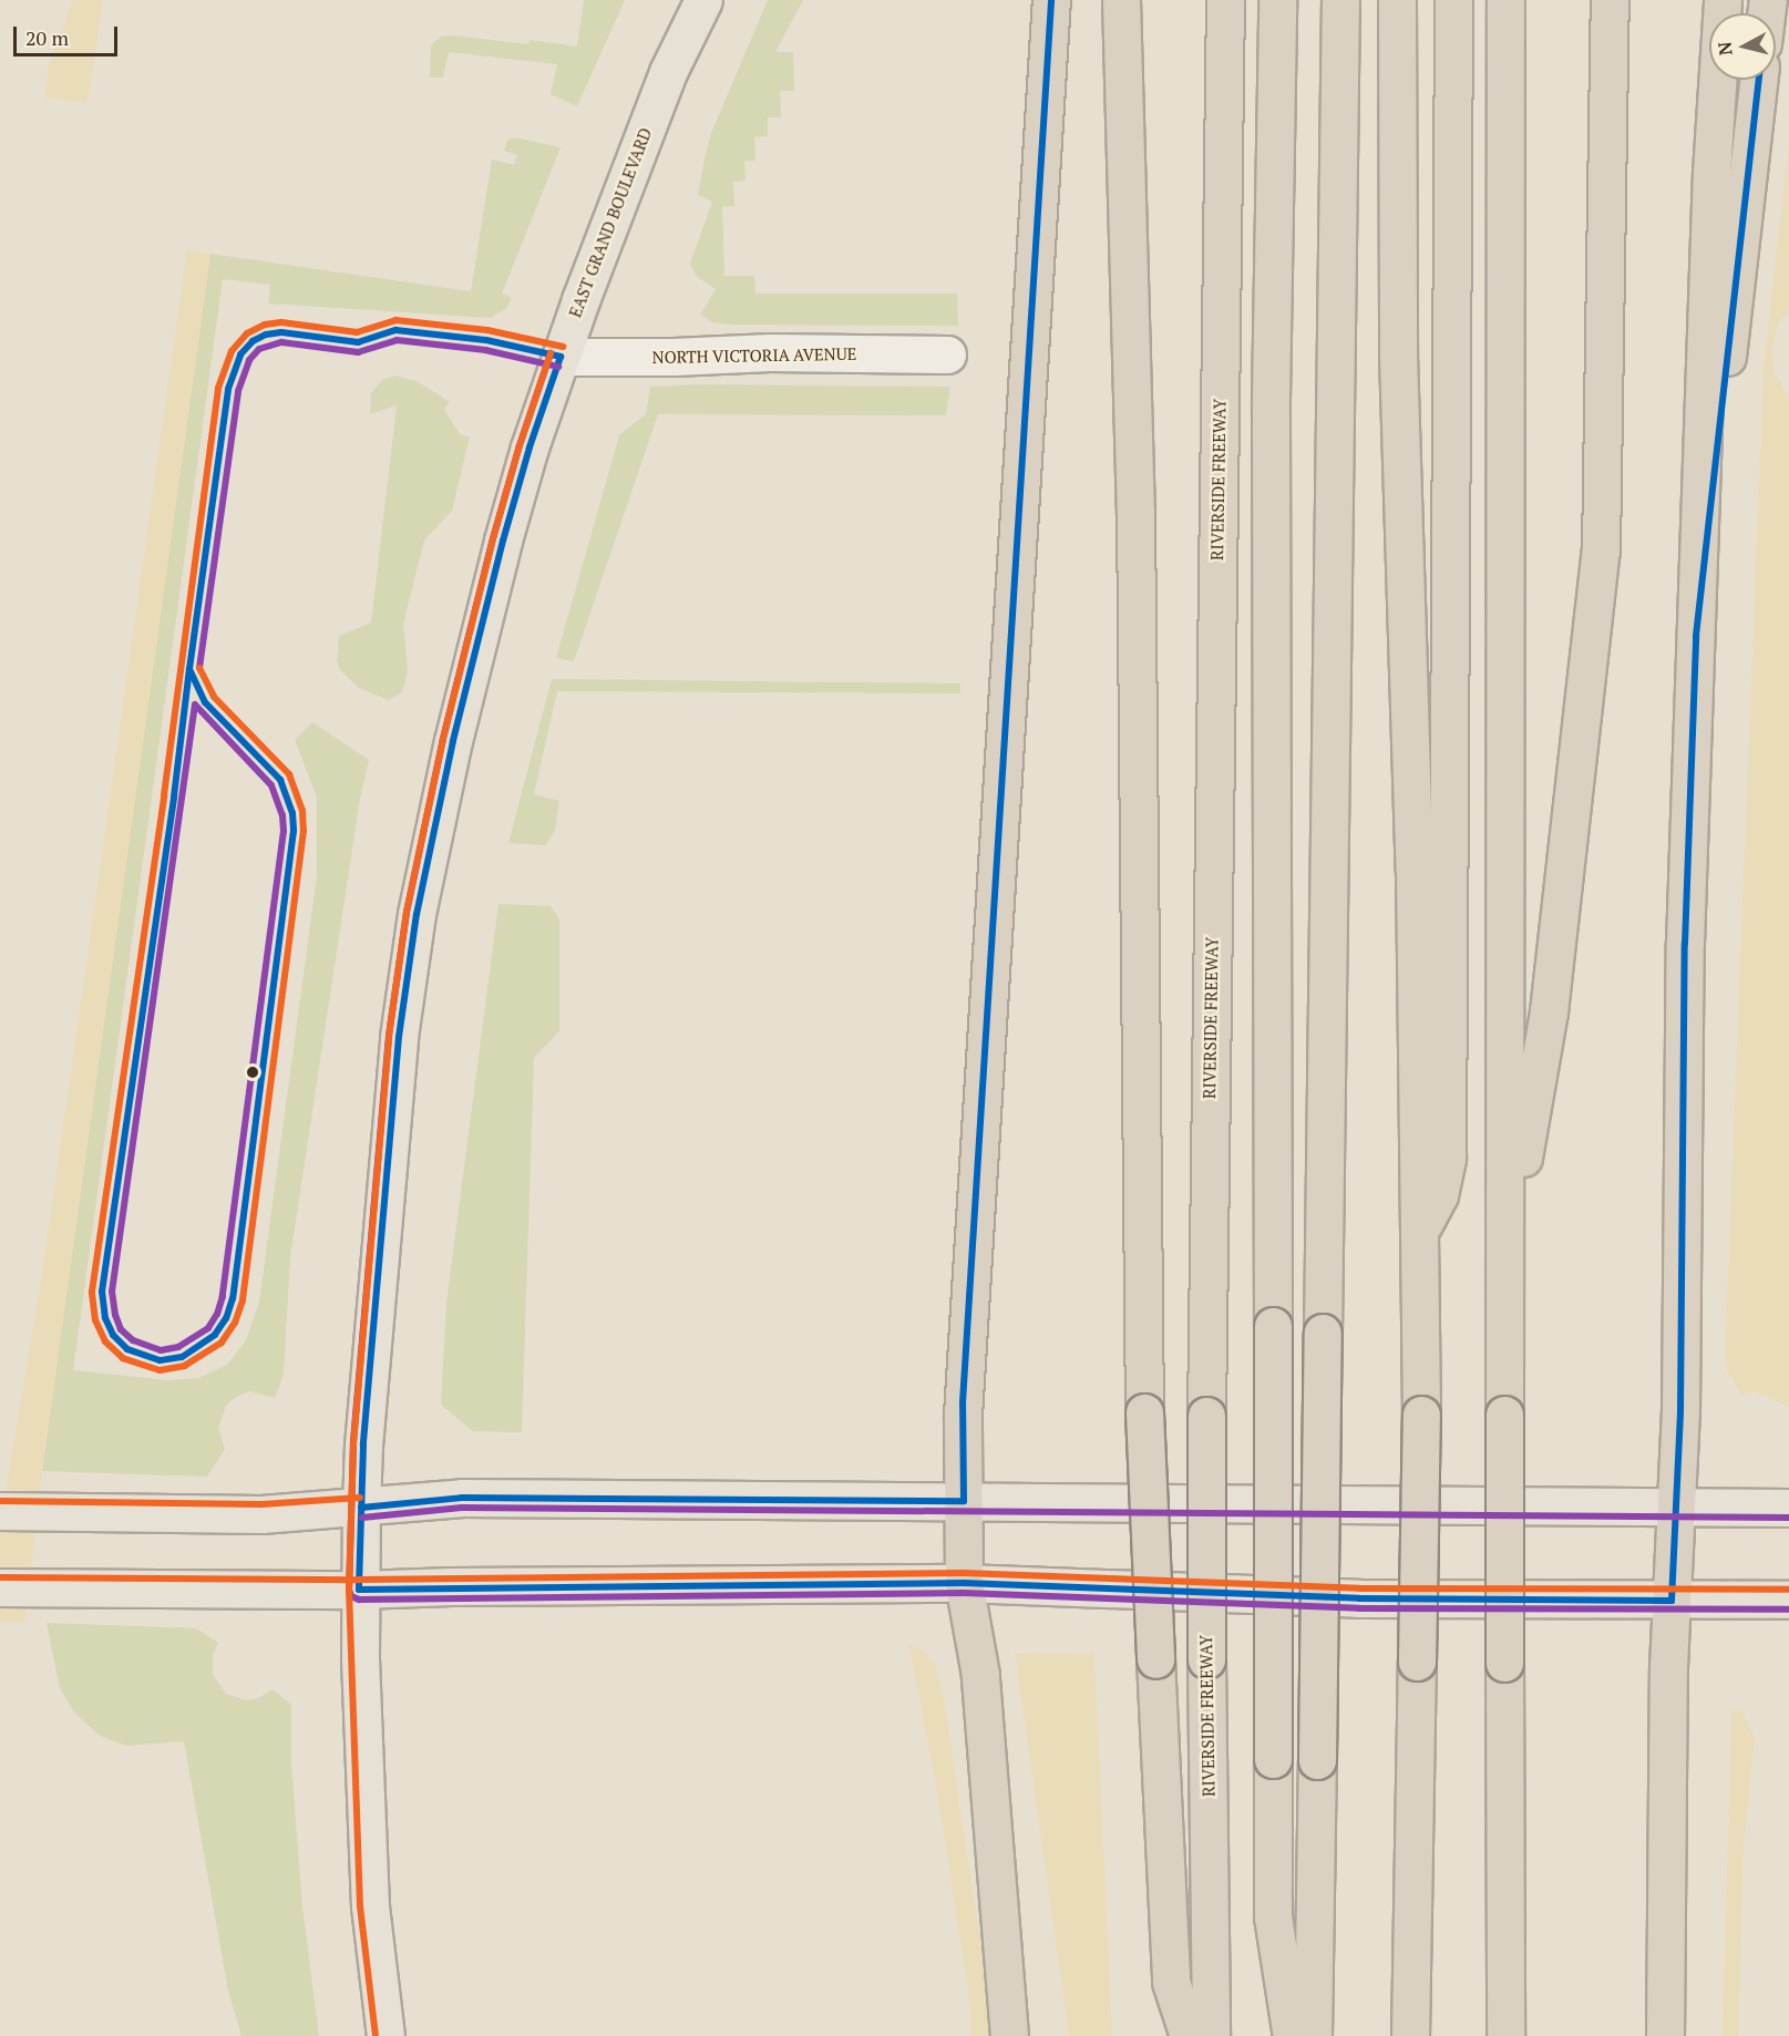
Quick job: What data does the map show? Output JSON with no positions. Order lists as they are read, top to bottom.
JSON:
{
  "streets": {
    "highway": ["RIVERSIDE FREEWAY"],
    "main road": ["EAST GRAND BOULEVARD"],
    "street": ["NORTH VICTORIA AVENUE"]
  },
  "crossings": [
    ["EAST GRAND BOULEVARD", "NORTH VICTORIA AVENUE"]
  ],
  "scale_bar": "20 m",
  "north": "left"
}
